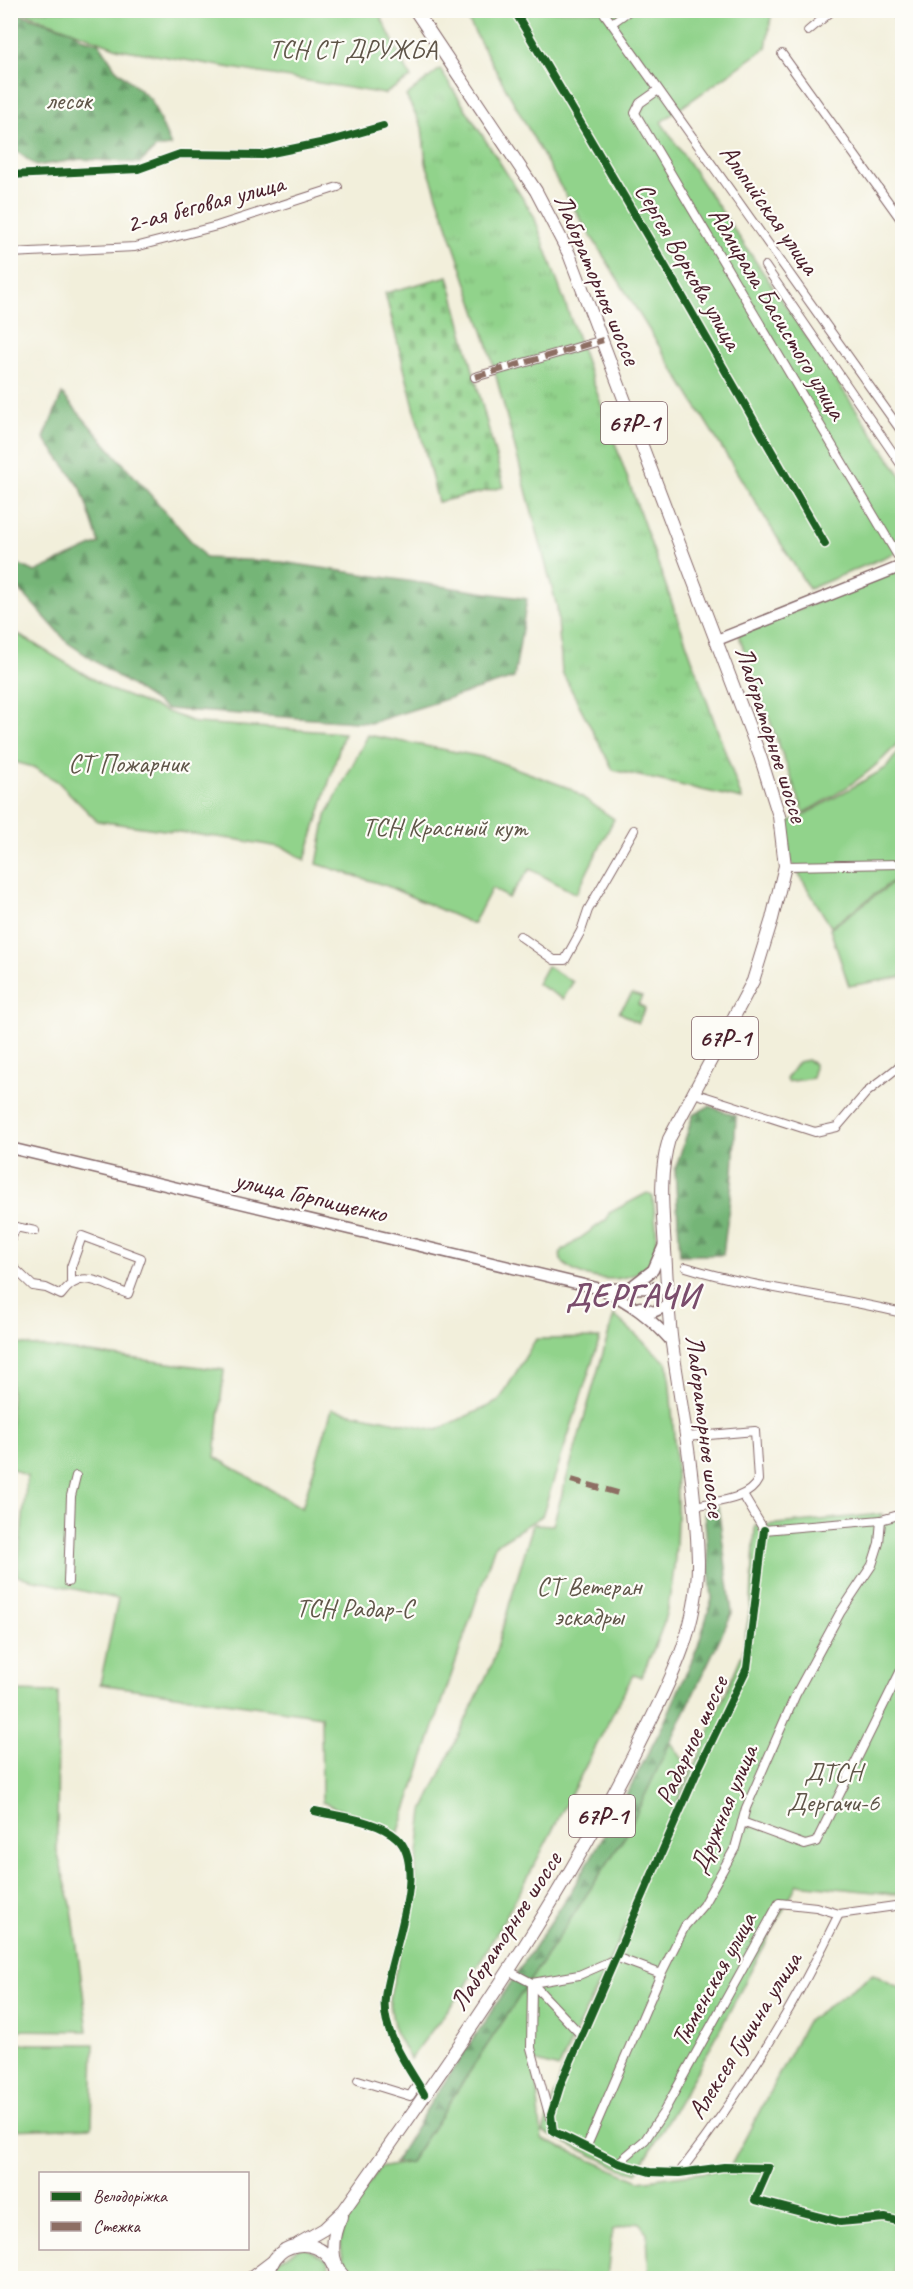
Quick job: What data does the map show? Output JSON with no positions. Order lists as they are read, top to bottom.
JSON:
{
  "streets": {
    "main road": ["Лабораторное шоссе", "67Р-1", "улица Горпищенко"],
    "street": [
      "2-ая беговая улица",
      "Альпийская улица",
      "Сергея Воркова улица",
      "Адмирала Басистого улица",
      "Радарное шоссе",
      "Дружная улица",
      "Тюменская улица",
      "Алексея Гущина улица"
    ]
  },
  "crossings": [
    ["Альпийская улица", "Адмирала Басистого улица"],
    ["Лабораторное шоссе", "улица Горпищенко"],
    ["Тюменская улица", "Алексея Гущина улица"]
  ],
  "districts": ["ДЕРГАЧИ"],
  "parks": [
    "ТСН СТ ДРУЖБА",
    "лесок",
    "СТ Пожарник",
    "ТСН Красный кут",
    "СТ Ветеран эскадры",
    "ТСН Радар-С",
    "ДТСН Дергачи-6"
  ],
  "legend": ["Велодоріжка", "Стежка"]
}
